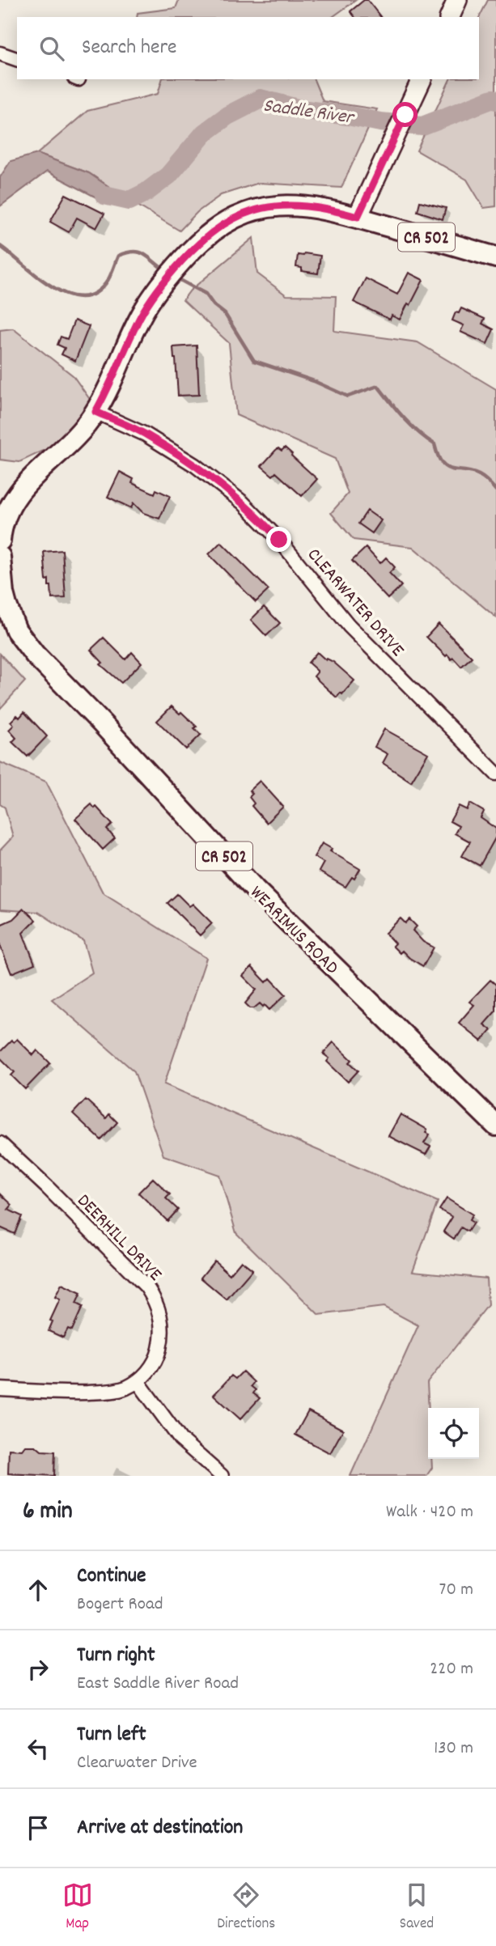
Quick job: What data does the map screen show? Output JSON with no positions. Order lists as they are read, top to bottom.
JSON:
{
  "streets": {
    "main road": ["CR 502", "WEARIMUS ROAD"],
    "street": ["CLEARWATER DRIVE", "DEERHILL DRIVE"]
  },
  "crossings": [
    ["CR 502", "CLEARWATER DRIVE"]
  ],
  "water": ["Saddle River"],
  "page": {
    "search": "Search here",
    "heading": ["6 min", "Walk · 420 m"],
    "list": [
      ["Continue", "Bogert Road", "70 m"],
      ["Turn right", "East Saddle River Road", "220 m"],
      ["Turn left", "Clearwater Drive", "130 m"],
      "Arrive at destination"
    ],
    "nav": ["Map", "Directions", "Saved"]
  }
}
